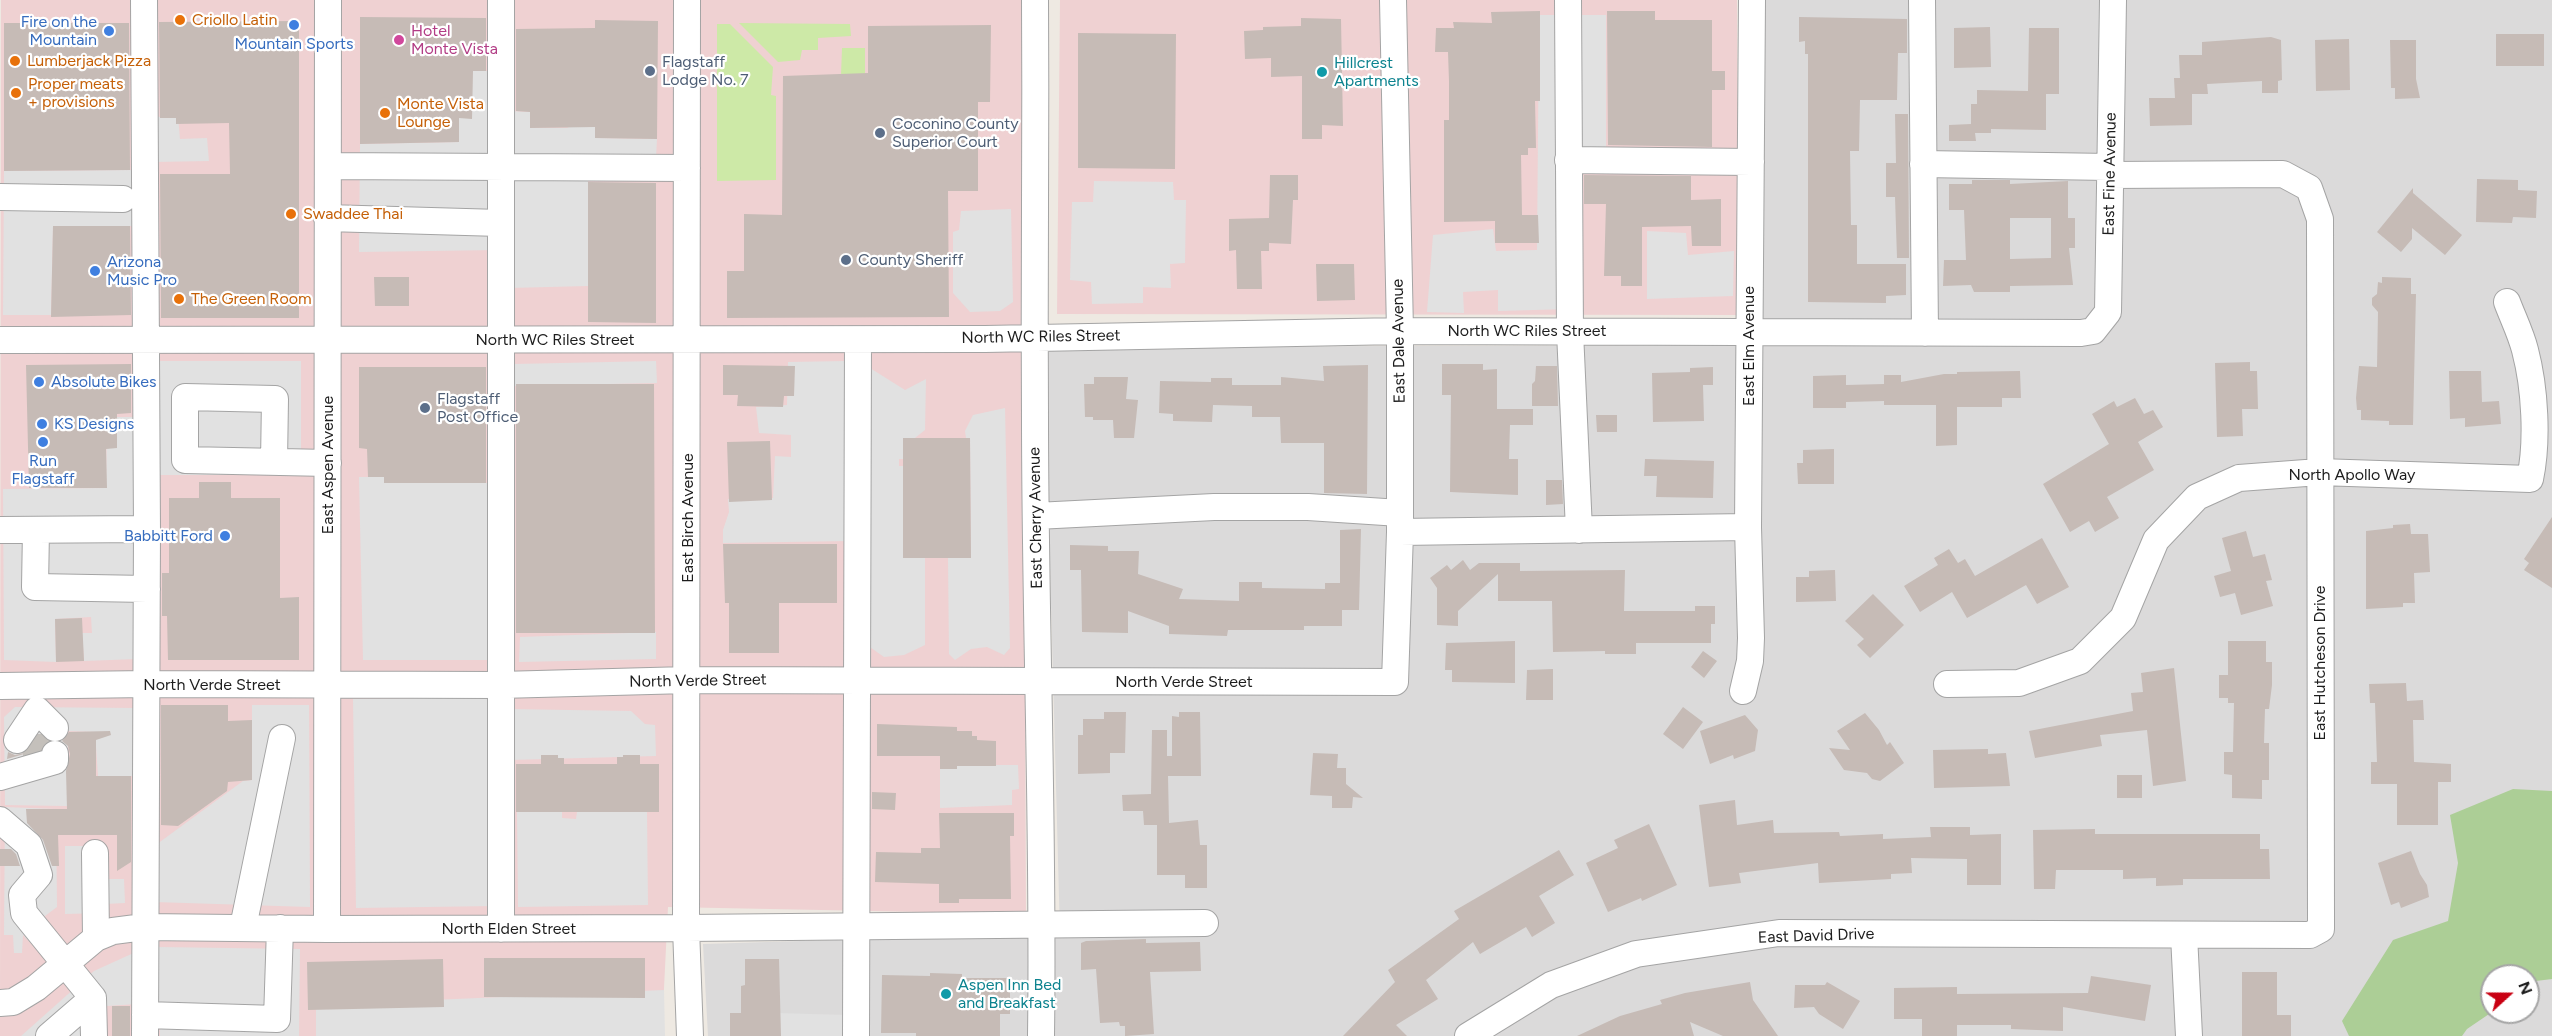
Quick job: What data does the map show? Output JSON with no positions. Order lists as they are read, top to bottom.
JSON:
{
  "streets": {
    "street": [
      "East Fine Avenue",
      "North WC Riles Street",
      "East Dale Avenue",
      "East Elm Avenue",
      "East Aspen Avenue",
      "North Apollo Way",
      "East Birch Avenue",
      "East Cherry Avenue",
      "East Hutcheson Drive",
      "North Verde Street",
      "North Elden Street",
      "East David Drive"
    ]
  },
  "crossings": [
    ["East Fine Avenue", "North WC Riles Street"],
    ["East Fine Avenue", "East Hutcheson Drive"],
    ["North WC Riles Street", "East Dale Avenue"],
    ["North WC Riles Street", "East Elm Avenue"],
    ["North WC Riles Street", "East Aspen Avenue"],
    ["North WC Riles Street", "East Birch Avenue"],
    ["North WC Riles Street", "East Cherry Avenue"],
    ["East Dale Avenue", "North Verde Street"],
    ["East Aspen Avenue", "North Verde Street"],
    ["East Aspen Avenue", "North Elden Street"],
    ["North Apollo Way", "East Hutcheson Drive"],
    ["East Birch Avenue", "North Verde Street"],
    ["East Birch Avenue", "North Elden Street"],
    ["East Cherry Avenue", "North Verde Street"],
    ["East Cherry Avenue", "North Elden Street"],
    ["East Hutcheson Drive", "East David Drive"]
  ],
  "places": [
    "Criollo Latin",
    "Mountain Sports",
    "Fire on the Mountain",
    "Hotel Monte Vista",
    "Lumberjack Pizza",
    "Flagstaff Lodge No. 7",
    "Hillcrest Apartments",
    "Proper meats + provisions",
    "Monte Vista Lounge",
    "Coconino County Superior Court",
    "Swaddee Thai",
    "County Sheriff",
    "Arizona Music Pro",
    "The Green Room",
    "Absolute Bikes",
    "Flagstaff Post Office",
    "KS Designs",
    "Run Flagstaff",
    "Babbitt Ford",
    "Aspen Inn Bed and Breakfast"
  ],
  "north": "right"
}
